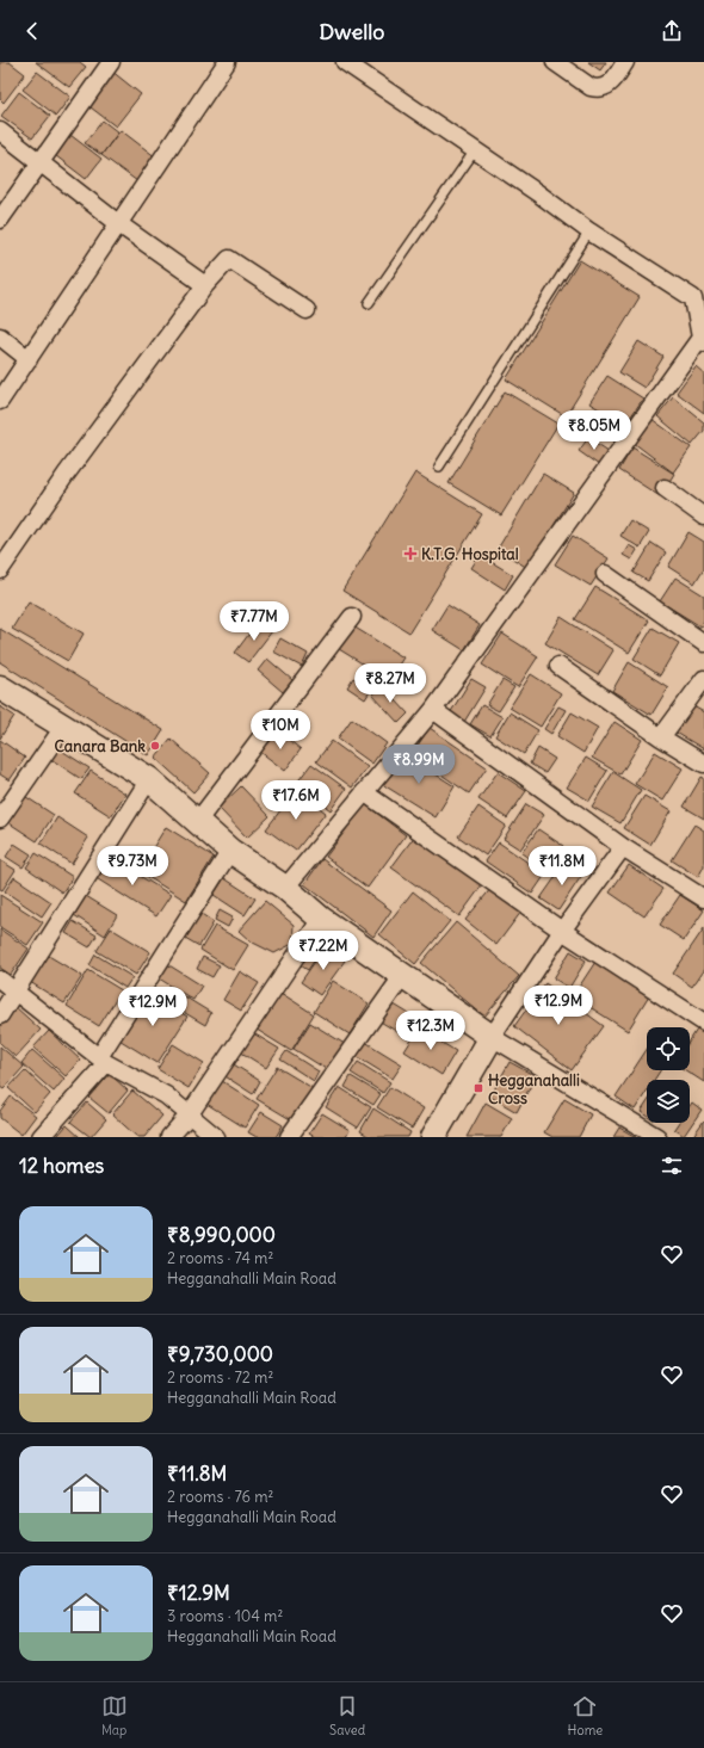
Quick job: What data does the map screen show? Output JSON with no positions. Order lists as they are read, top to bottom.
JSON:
{
  "places": {
    "health": ["K.T.G. Hospital"],
    "other": ["Canara Bank"],
    "transit": ["Hegganahalli Cross"]
  },
  "page": {
    "header": "Dwello",
    "price": [
      "₹8.05M",
      "₹7.77M",
      "₹8.27M",
      "₹10M",
      "₹8.99M",
      "₹17.6M",
      "₹9.73M",
      "₹11.8M",
      "₹7.22M",
      "₹12.9M",
      "₹12.9M",
      "₹12.3M"
    ],
    "heading": "12 homes",
    "list": [
      {
        "name": "₹8,990,000",
        "note": "2 rooms · 74 m² · Hegganahalli Main Road"
      },
      {
        "name": "₹9,730,000",
        "note": "2 rooms · 72 m² · Hegganahalli Main Road"
      },
      {
        "name": "₹11.8M",
        "note": "2 rooms · 76 m² · Hegganahalli Main Road"
      },
      {
        "name": "₹12.9M",
        "note": "3 rooms · 104 m² · Hegganahalli Main Road"
      }
    ],
    "tabs": ["Map", "Saved", "Home"]
  }
}
